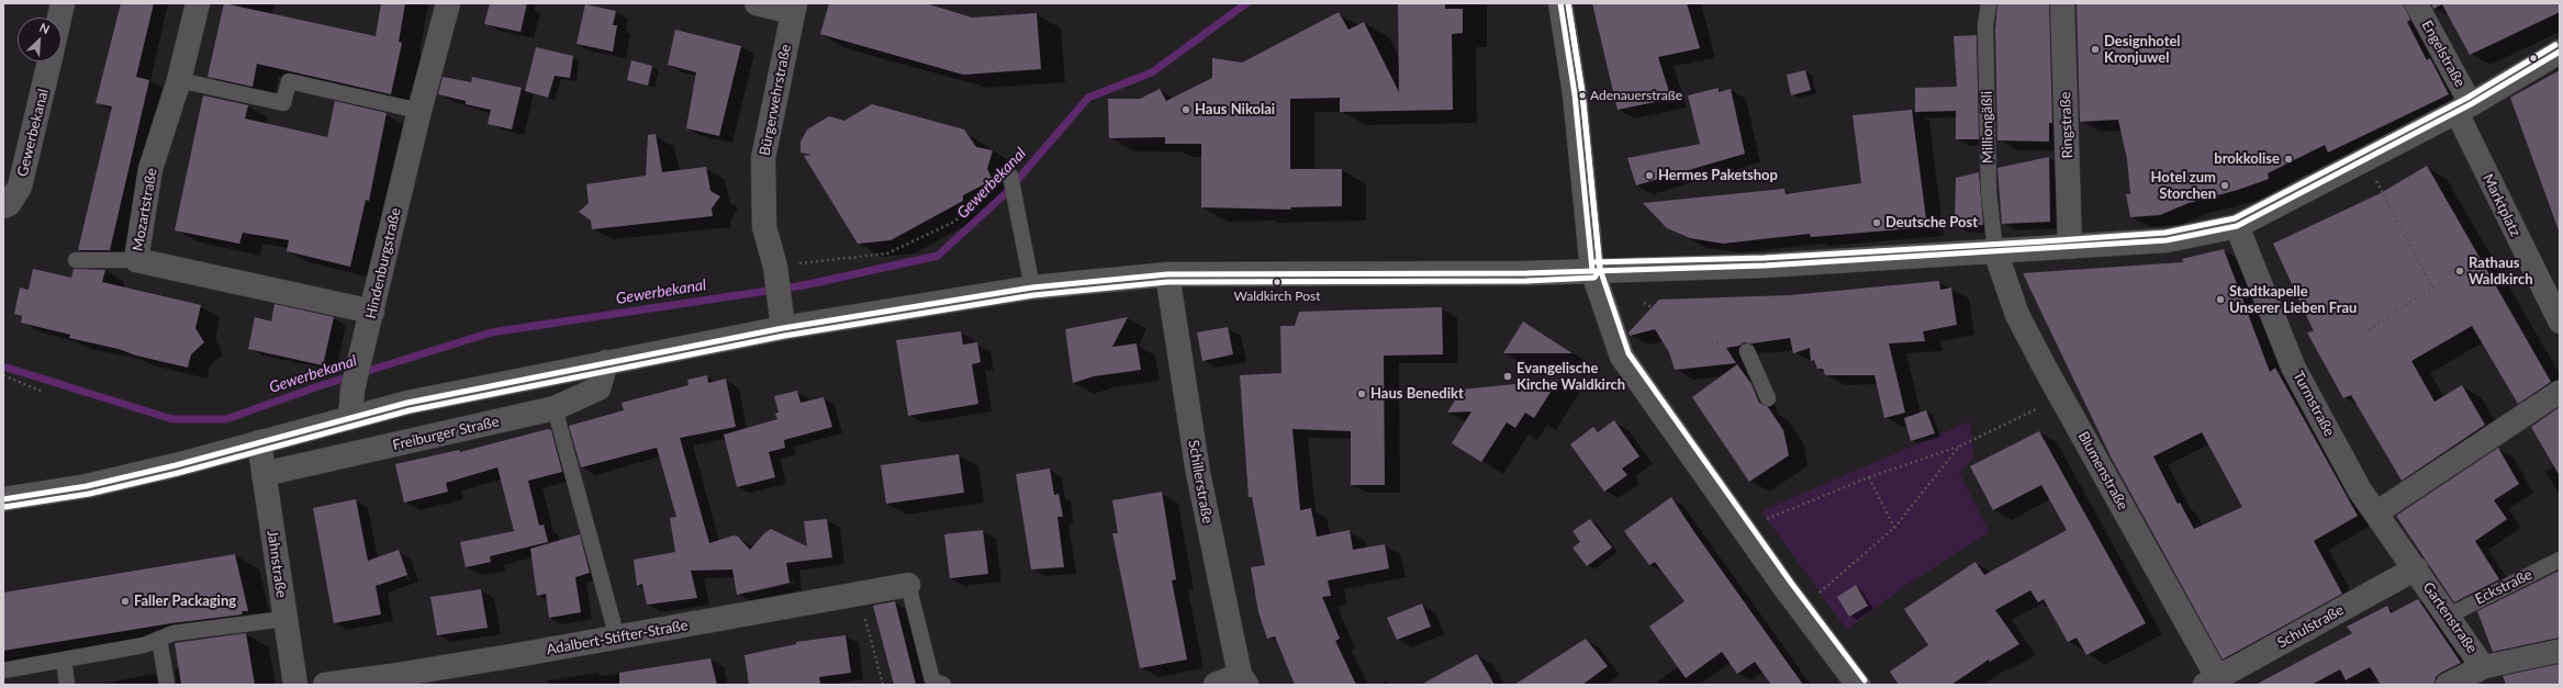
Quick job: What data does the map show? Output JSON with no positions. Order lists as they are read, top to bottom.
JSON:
{
  "streets": {
    "street": [
      "Engelstraße",
      "Bürgerwehrstraße",
      "Ringstraße",
      "Gewerbekanal",
      "Marktplatz",
      "Mozartstraße",
      "Hindenburgstraße",
      "Turmstraße",
      "Freiburger Straße",
      "Blumenstraße",
      "Schillerstraße",
      "Jahnstraße",
      "Gartenstraße",
      "Schulstraße",
      "Adalbert-Stifter-Straße"
    ],
    "lane": ["Milliongäßli", "Eckstraße"]
  },
  "crossings": [
    ["Engelstraße", "Marktplatz"],
    ["Milliongäßli", "Blumenstraße"],
    ["Mozartstraße", "Hindenburgstraße"],
    ["Turmstraße", "Gartenstraße"],
    ["Turmstraße", "Schulstraße"],
    ["Freiburger Straße", "Jahnstraße"],
    ["Blumenstraße", "Schulstraße"],
    ["Eckstraße", "Gartenstraße"],
    ["Gartenstraße", "Schulstraße"]
  ],
  "water": ["Gewerbekanal"],
  "places": [
    "Designhotel Kronjuwel",
    "Adenauerstraße",
    "Haus Nikolai",
    "brokkolise",
    "Hermes Paketshop",
    "Hotel zum Storchen",
    "Deutsche Post",
    "Rathaus Waldkirch",
    "Waldkirch Post",
    "Stadtkapelle Unserer Lieben Frau",
    "Evangelische Kirche Waldkirch",
    "Haus Benedikt",
    "Faller Packaging"
  ],
  "north": "top right"
}
